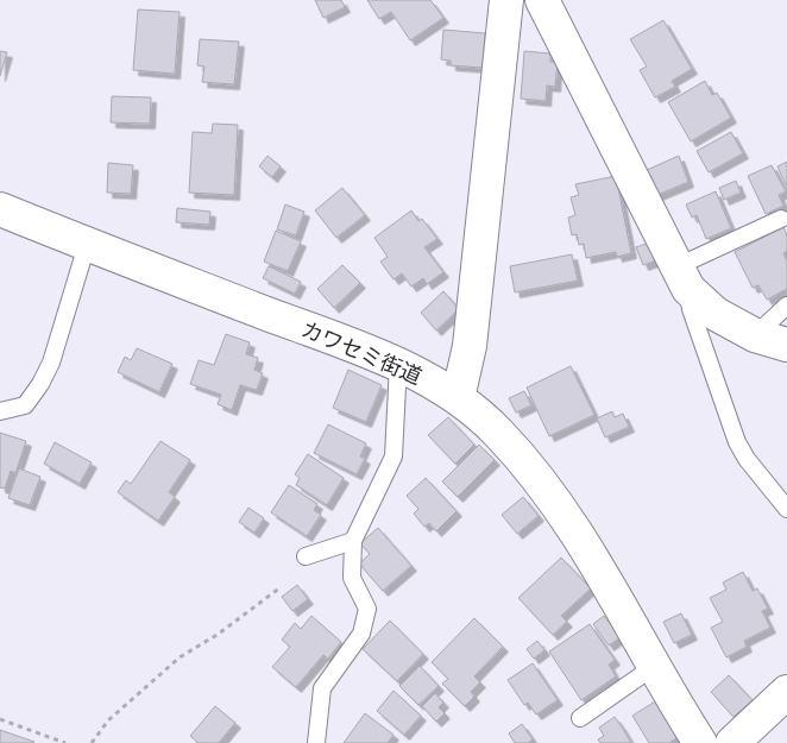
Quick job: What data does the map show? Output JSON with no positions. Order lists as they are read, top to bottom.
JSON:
{
  "streets": {
    "street": ["カワセミ街道"]
  }
}
